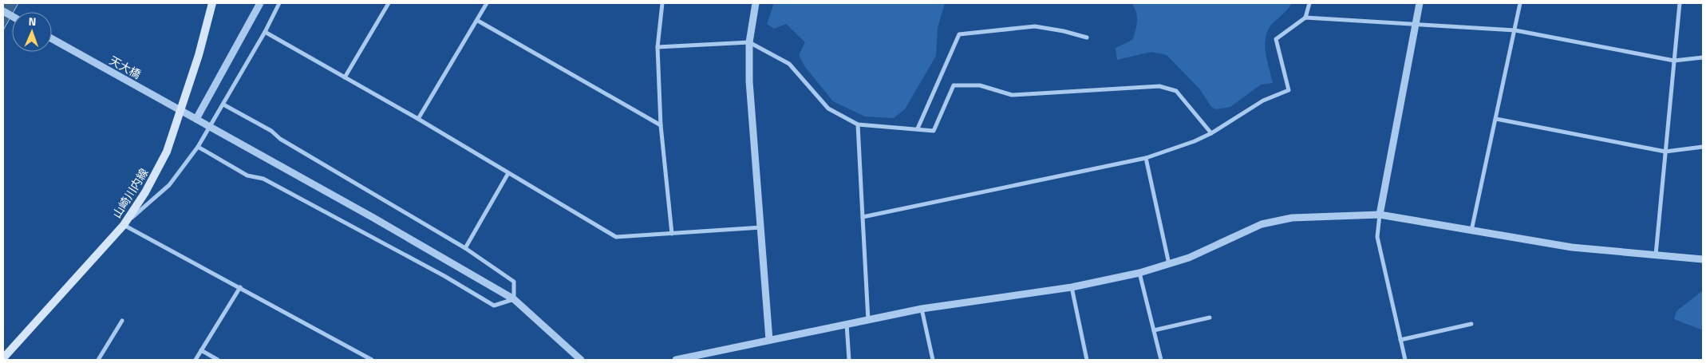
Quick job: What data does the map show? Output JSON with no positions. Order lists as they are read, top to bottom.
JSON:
{
  "streets": {
    "main road": ["山崎川内線"],
    "street": ["天大橋"]
  },
  "north": "top"
}
